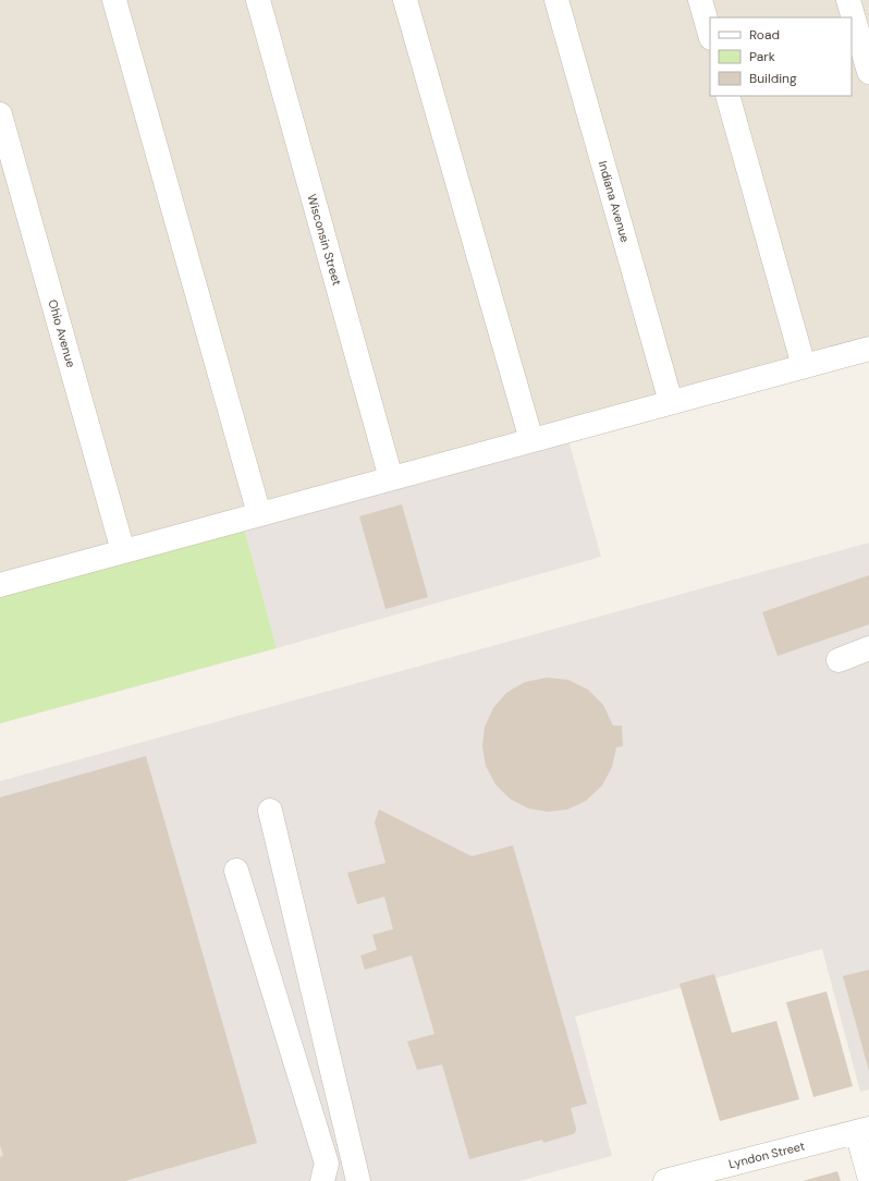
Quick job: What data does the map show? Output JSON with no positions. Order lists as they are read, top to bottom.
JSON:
{
  "streets": {
    "street": [
      "Indiana Avenue",
      "Wisconsin Street",
      "Ohio Avenue",
      "Lyndon Street"
    ]
  },
  "legend": ["Road", "Park", "Building"]
}
